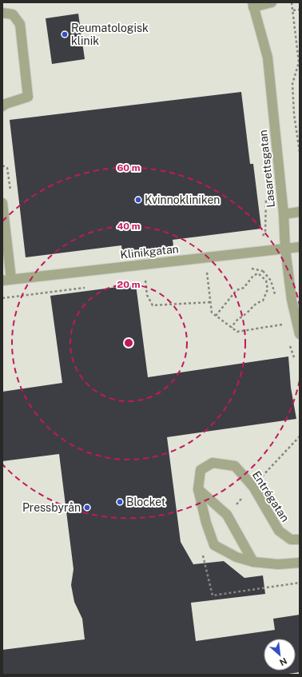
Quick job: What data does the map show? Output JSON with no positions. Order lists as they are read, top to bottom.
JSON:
{
  "streets": {
    "street": ["Lasarettsgatan", "Klinikgatan", "Entrégatan"]
  },
  "crossings": [
    ["Lasarettsgatan", "Klinikgatan"]
  ],
  "places": [
    "Reumatologisk klinik",
    "Kvinnokliniken",
    "Blocket",
    "Pressbyrån"
  ],
  "north": "bottom right",
  "rings": ["60 m", "40 m", "20 m"]
}
